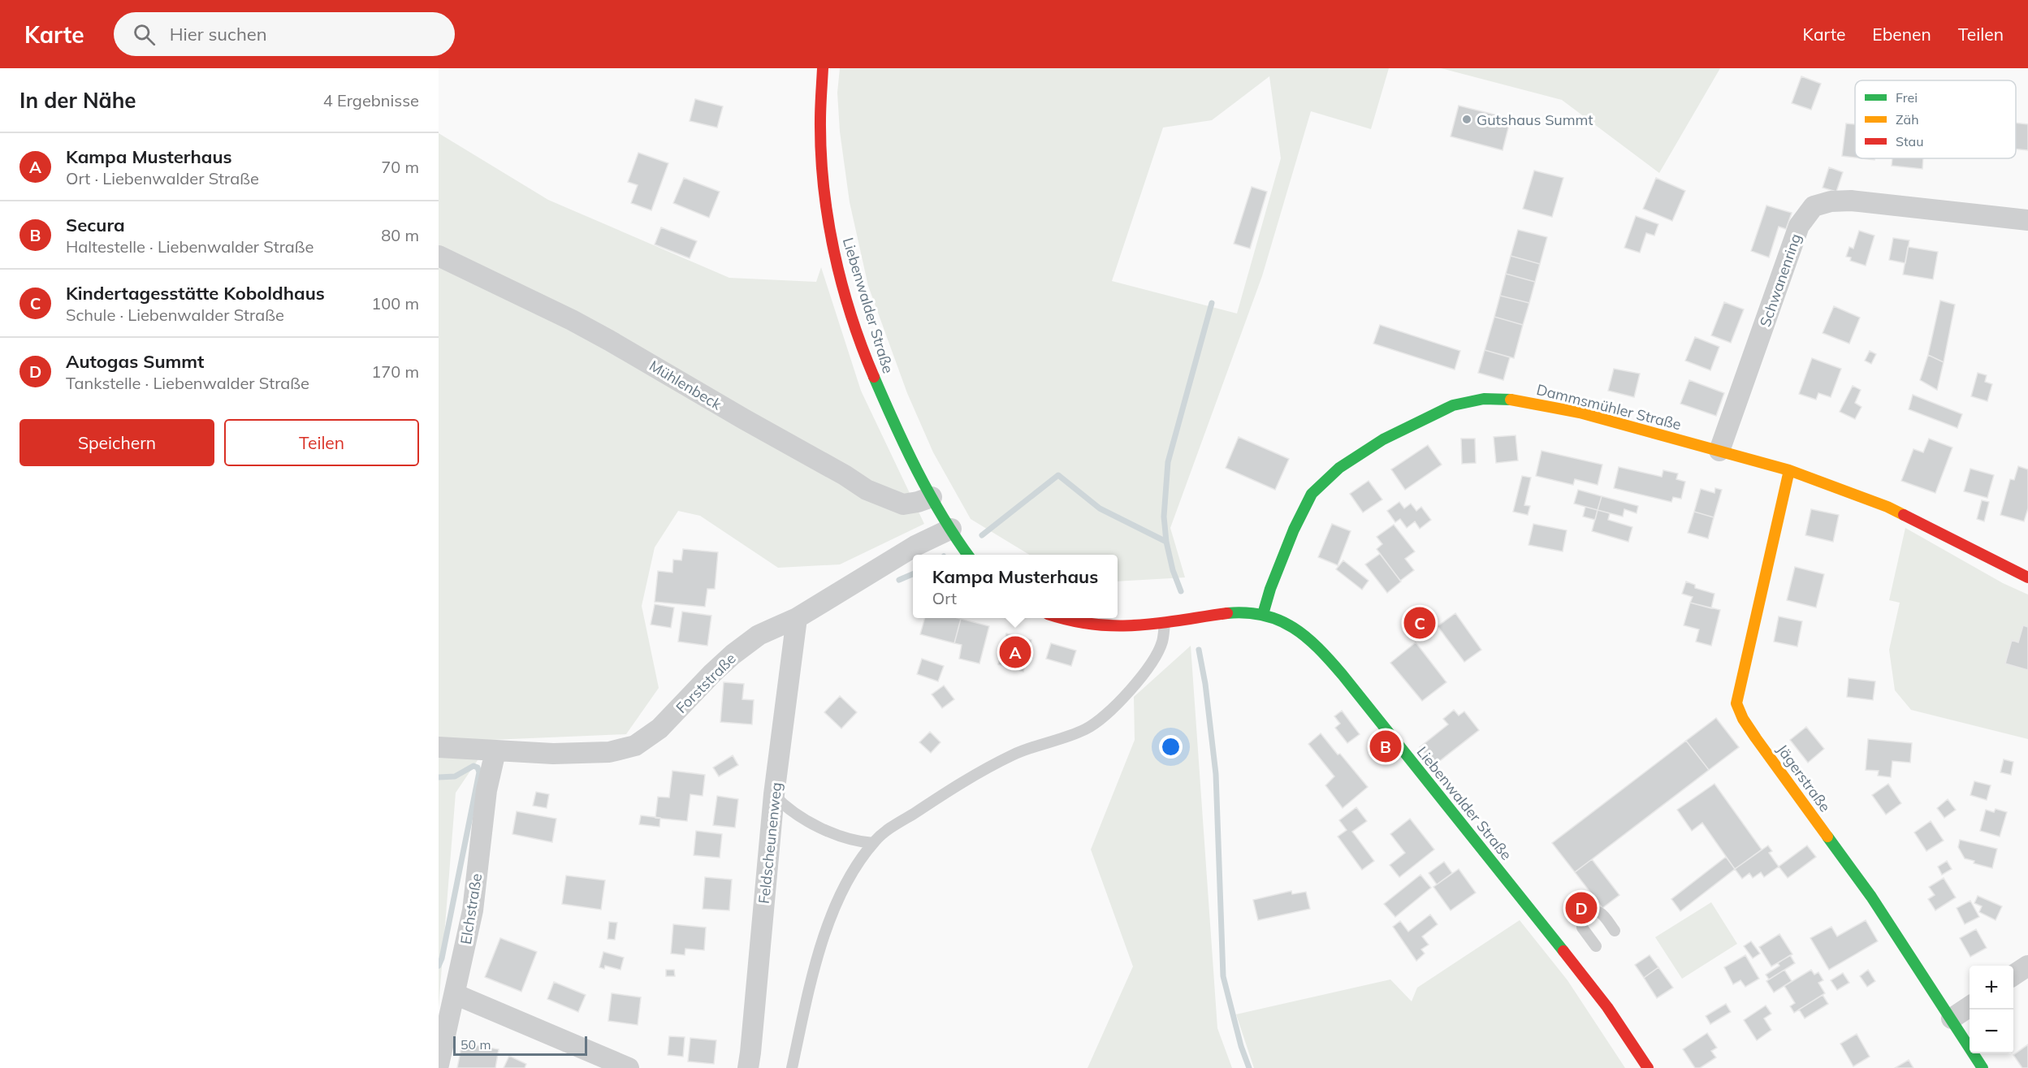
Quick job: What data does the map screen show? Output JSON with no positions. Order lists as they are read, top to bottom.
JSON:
{
  "streets": {
    "street": [
      "Schwanenring",
      "Liebenwalder Straße",
      "Mühlenbeck",
      "Dammsmühler Straße",
      "Forststraße",
      "Jägerstraße",
      "Feldscheunenweg",
      "Elchstraße"
    ]
  },
  "crossings": [
    ["Schwanenring", "Dammsmühler Straße"],
    ["Liebenwalder Straße", "Mühlenbeck"],
    ["Liebenwalder Straße", "Dammsmühler Straße"],
    ["Liebenwalder Straße", "Forststraße"],
    ["Dammsmühler Straße", "Jägerstraße"],
    ["Forststraße", "Feldscheunenweg"],
    ["Forststraße", "Elchstraße"]
  ],
  "places": ["Gutshaus Summt"],
  "legend": ["Frei", "Zäh", "Stau"],
  "scale_bar": "50 m",
  "page": {
    "header": "Karte",
    "search": "Hier suchen",
    "nav": ["Karte", "Ebenen", "Teilen"],
    "heading": ["In der Nähe", "4 Ergebnisse"],
    "list": [
      {
        "mark": "A",
        "name": "Kampa Musterhaus",
        "note": "Ort · Liebenwalder Straße",
        "value": "70 m"
      },
      {
        "mark": "B",
        "name": "Secura",
        "note": "Haltestelle · Liebenwalder Straße",
        "value": "80 m"
      },
      {
        "mark": "C",
        "name": "Kindertagesstätte Koboldhaus",
        "note": "Schule · Liebenwalder Straße",
        "value": "100 m"
      },
      {
        "mark": "D",
        "name": "Autogas Summt",
        "note": "Tankstelle · Liebenwalder Straße",
        "value": "170 m"
      }
    ],
    "buttons": ["Speichern", "Teilen"],
    "popup": ["Kampa Musterhaus", "Ort"],
    "pins": [
      "C",
      "A",
      "B",
      "D"
    ],
    "map_buttons": ["+", "−"],
    "scale": "50 m"
  }
}
